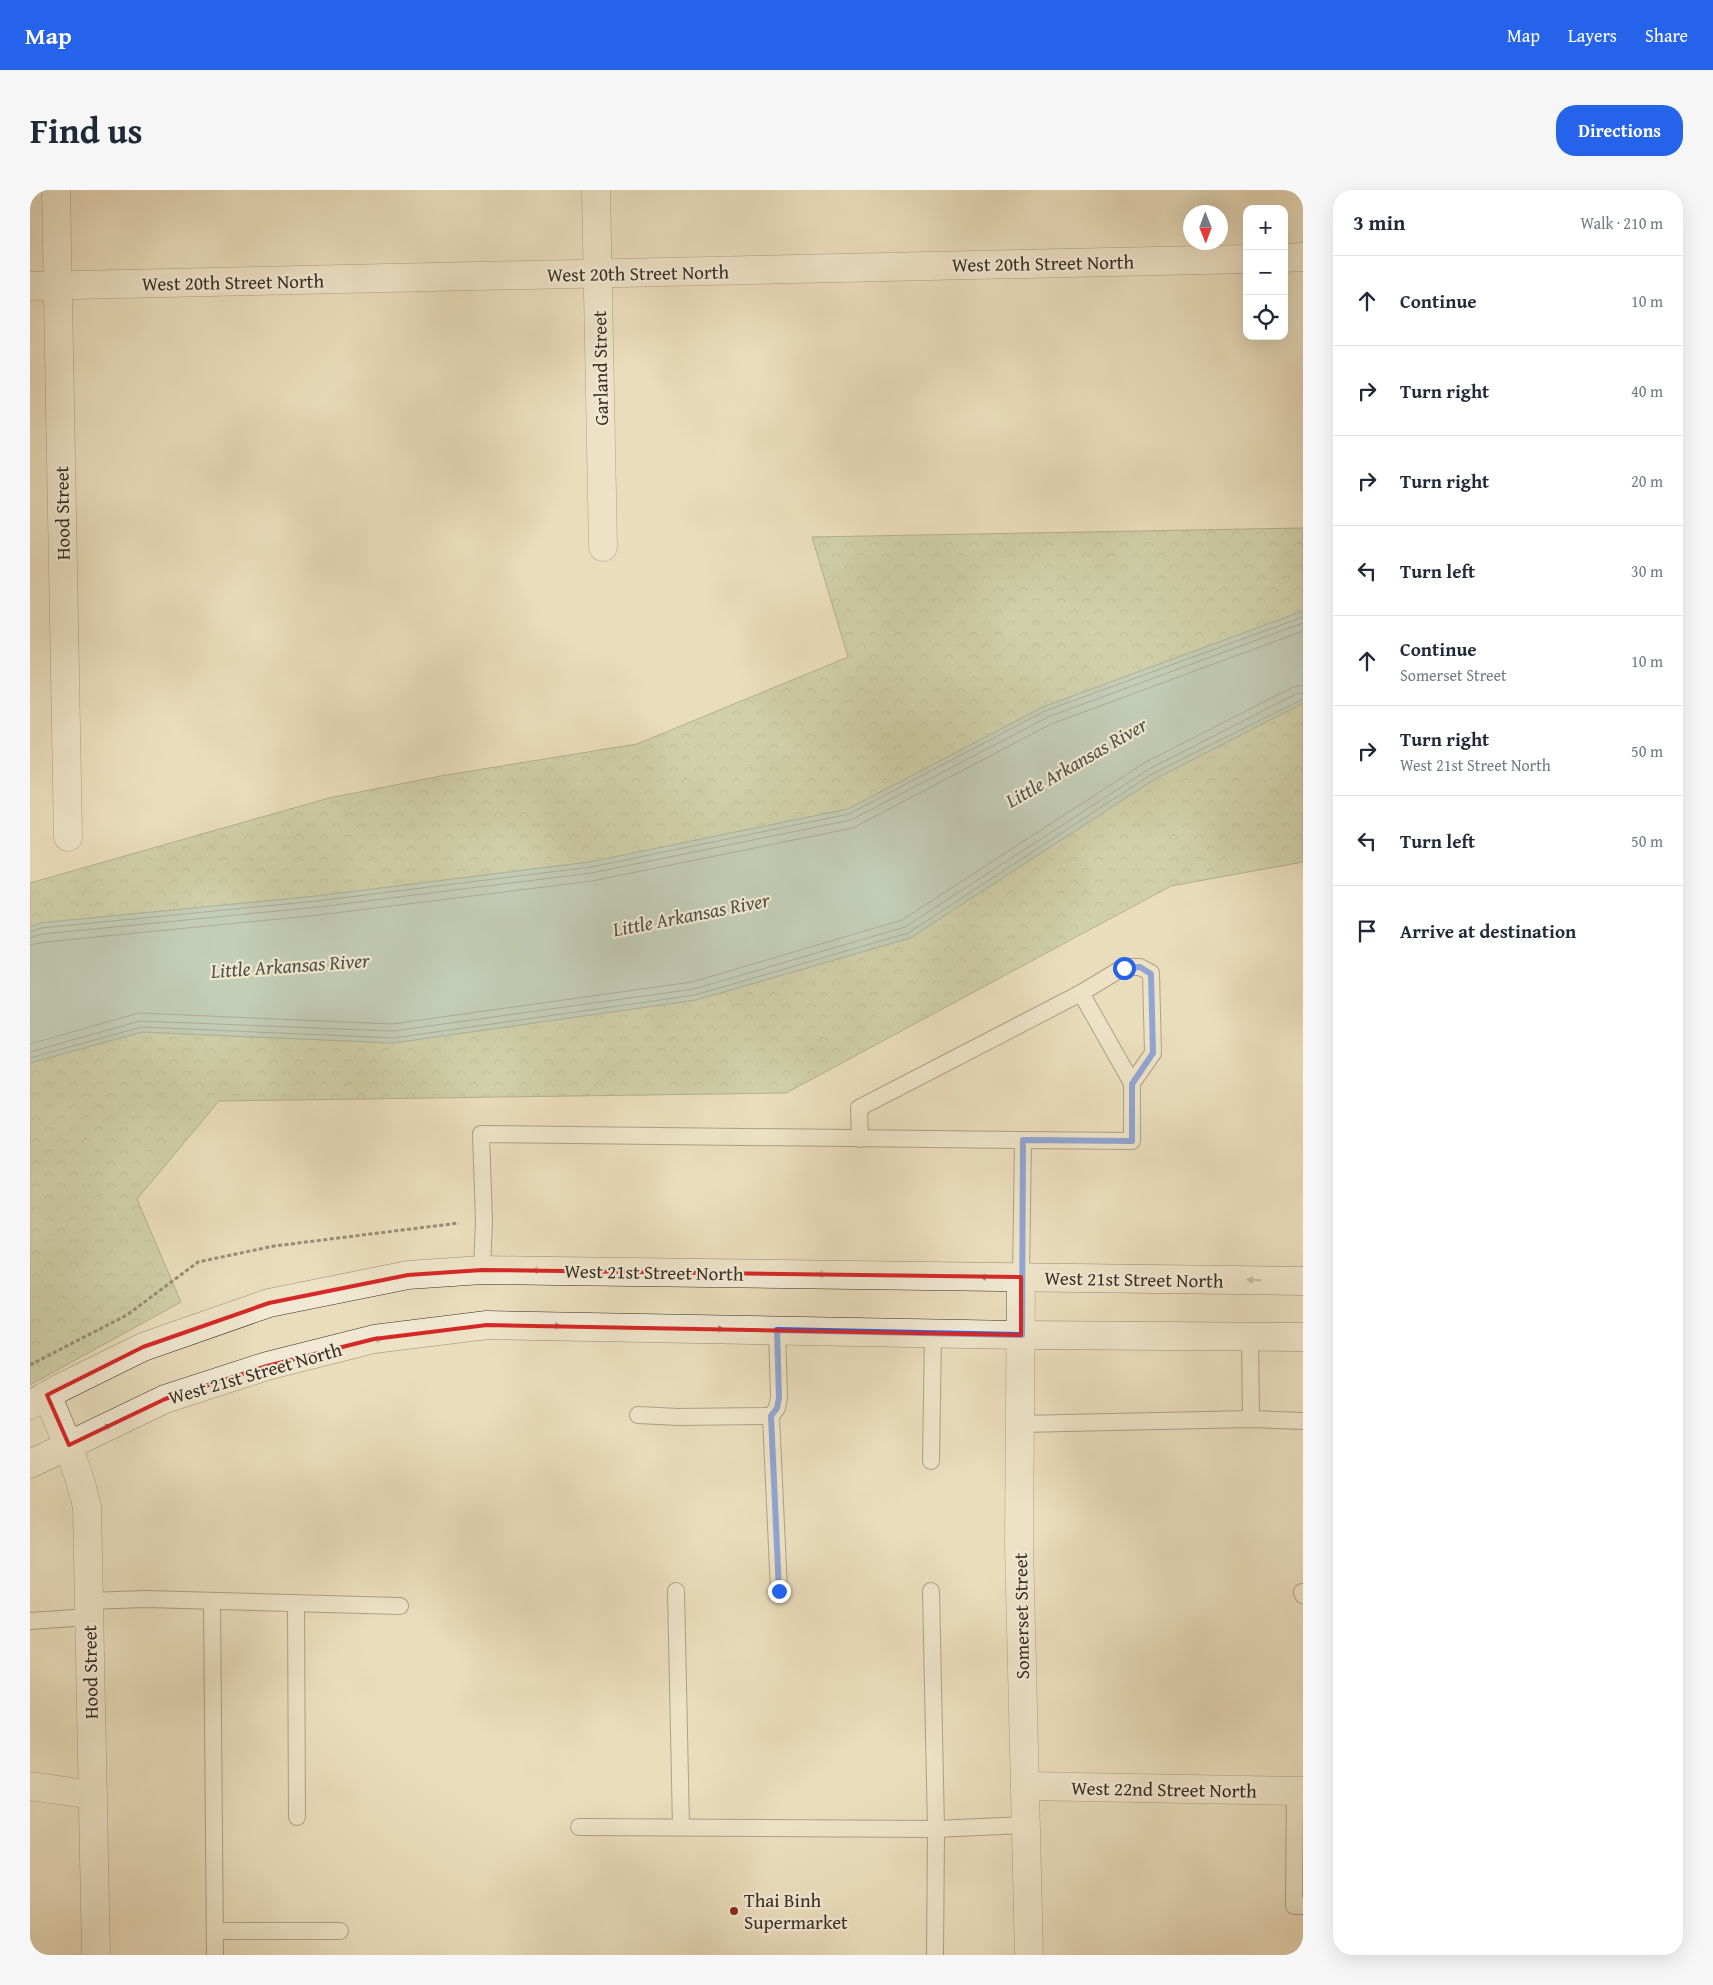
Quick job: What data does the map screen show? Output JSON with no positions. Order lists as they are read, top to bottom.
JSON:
{
  "streets": {
    "street": [
      "West 20th Street North",
      "Garland Street",
      "Hood Street",
      "West 21st Street North",
      "Somerset Street",
      "West 22nd Street North"
    ]
  },
  "crossings": [
    ["West 20th Street North", "Garland Street"],
    ["West 20th Street North", "Hood Street"],
    ["Hood Street", "West 21st Street North"],
    ["West 21st Street North", "Somerset Street"],
    ["Somerset Street", "West 22nd Street North"]
  ],
  "water": ["Little Arkansas River"],
  "places": ["Thai Binh Supermarket"],
  "north": "bottom",
  "page": {
    "header": "Map",
    "nav": ["Map", "Layers", "Share"],
    "title": "Find us",
    "buttons": "Directions",
    "heading": ["3 min", "Walk · 210 m"],
    "map_buttons": ["+", "−"],
    "list": [
      ["Continue", "10 m"],
      ["Turn right", "40 m"],
      ["Turn right", "20 m"],
      ["Turn left", "30 m"],
      ["Continue", "Somerset Street", "10 m"],
      ["Turn right", "West 21st Street North", "50 m"],
      ["Turn left", "50 m"],
      "Arrive at destination"
    ]
  }
}
